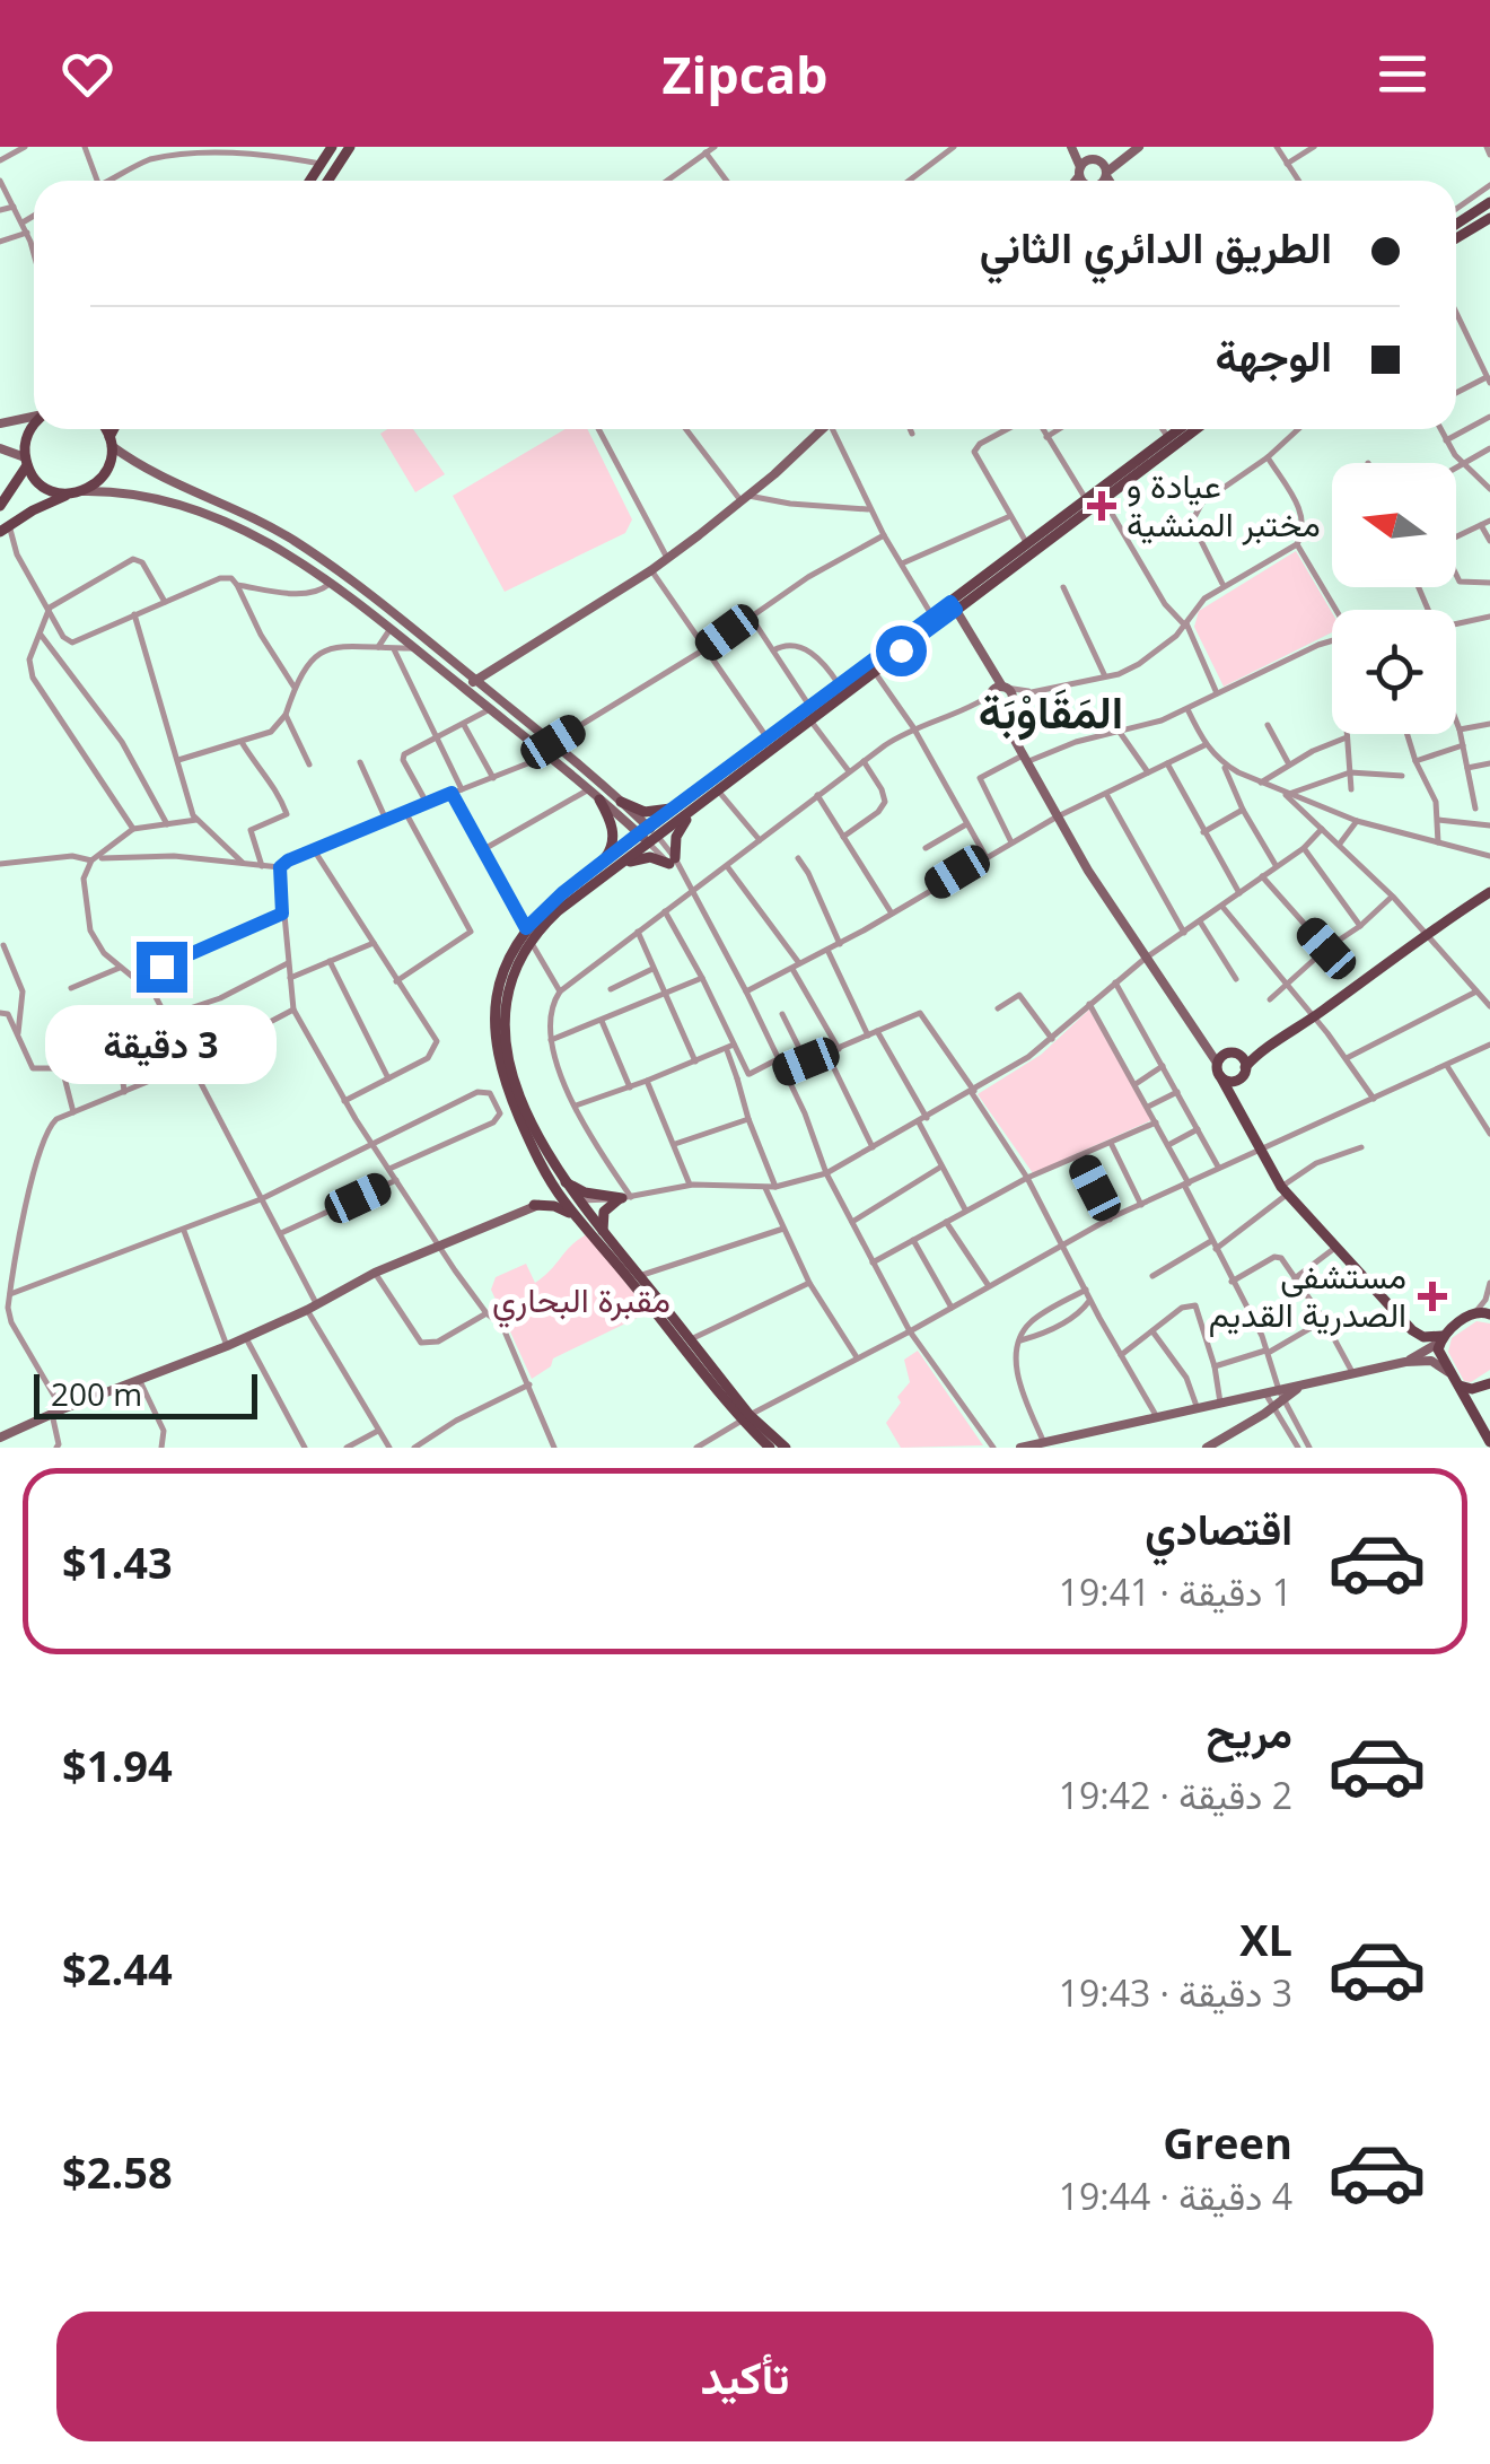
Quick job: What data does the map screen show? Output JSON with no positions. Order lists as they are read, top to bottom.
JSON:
{
  "districts": ["المَقَاوْبَة"],
  "parks": ["مقبرة البحاري"],
  "places": {
    "health": ["عيادة و مختبر المنشية", "مستشفى الصدرية القديم"]
  },
  "scale_bar": "200 m",
  "north": "left",
  "page": {
    "header": "Zipcab",
    "banner": ["الطريق الدائري الثاني", "الوجهة"],
    "bubble": "3 دقيقة",
    "scale": "200 m",
    "list": [
      {
        "name": "اقتصادي",
        "note": "1 دقيقة · 19:41",
        "value": "$1.43"
      },
      {
        "name": "مريح",
        "note": "2 دقيقة · 19:42",
        "value": "$1.94"
      },
      {
        "name": "XL",
        "note": "3 دقيقة · 19:43",
        "value": "$2.44"
      },
      {
        "name": "Green",
        "note": "4 دقيقة · 19:44",
        "value": "$2.58"
      }
    ],
    "buttons": "تأكيد"
  }
}
